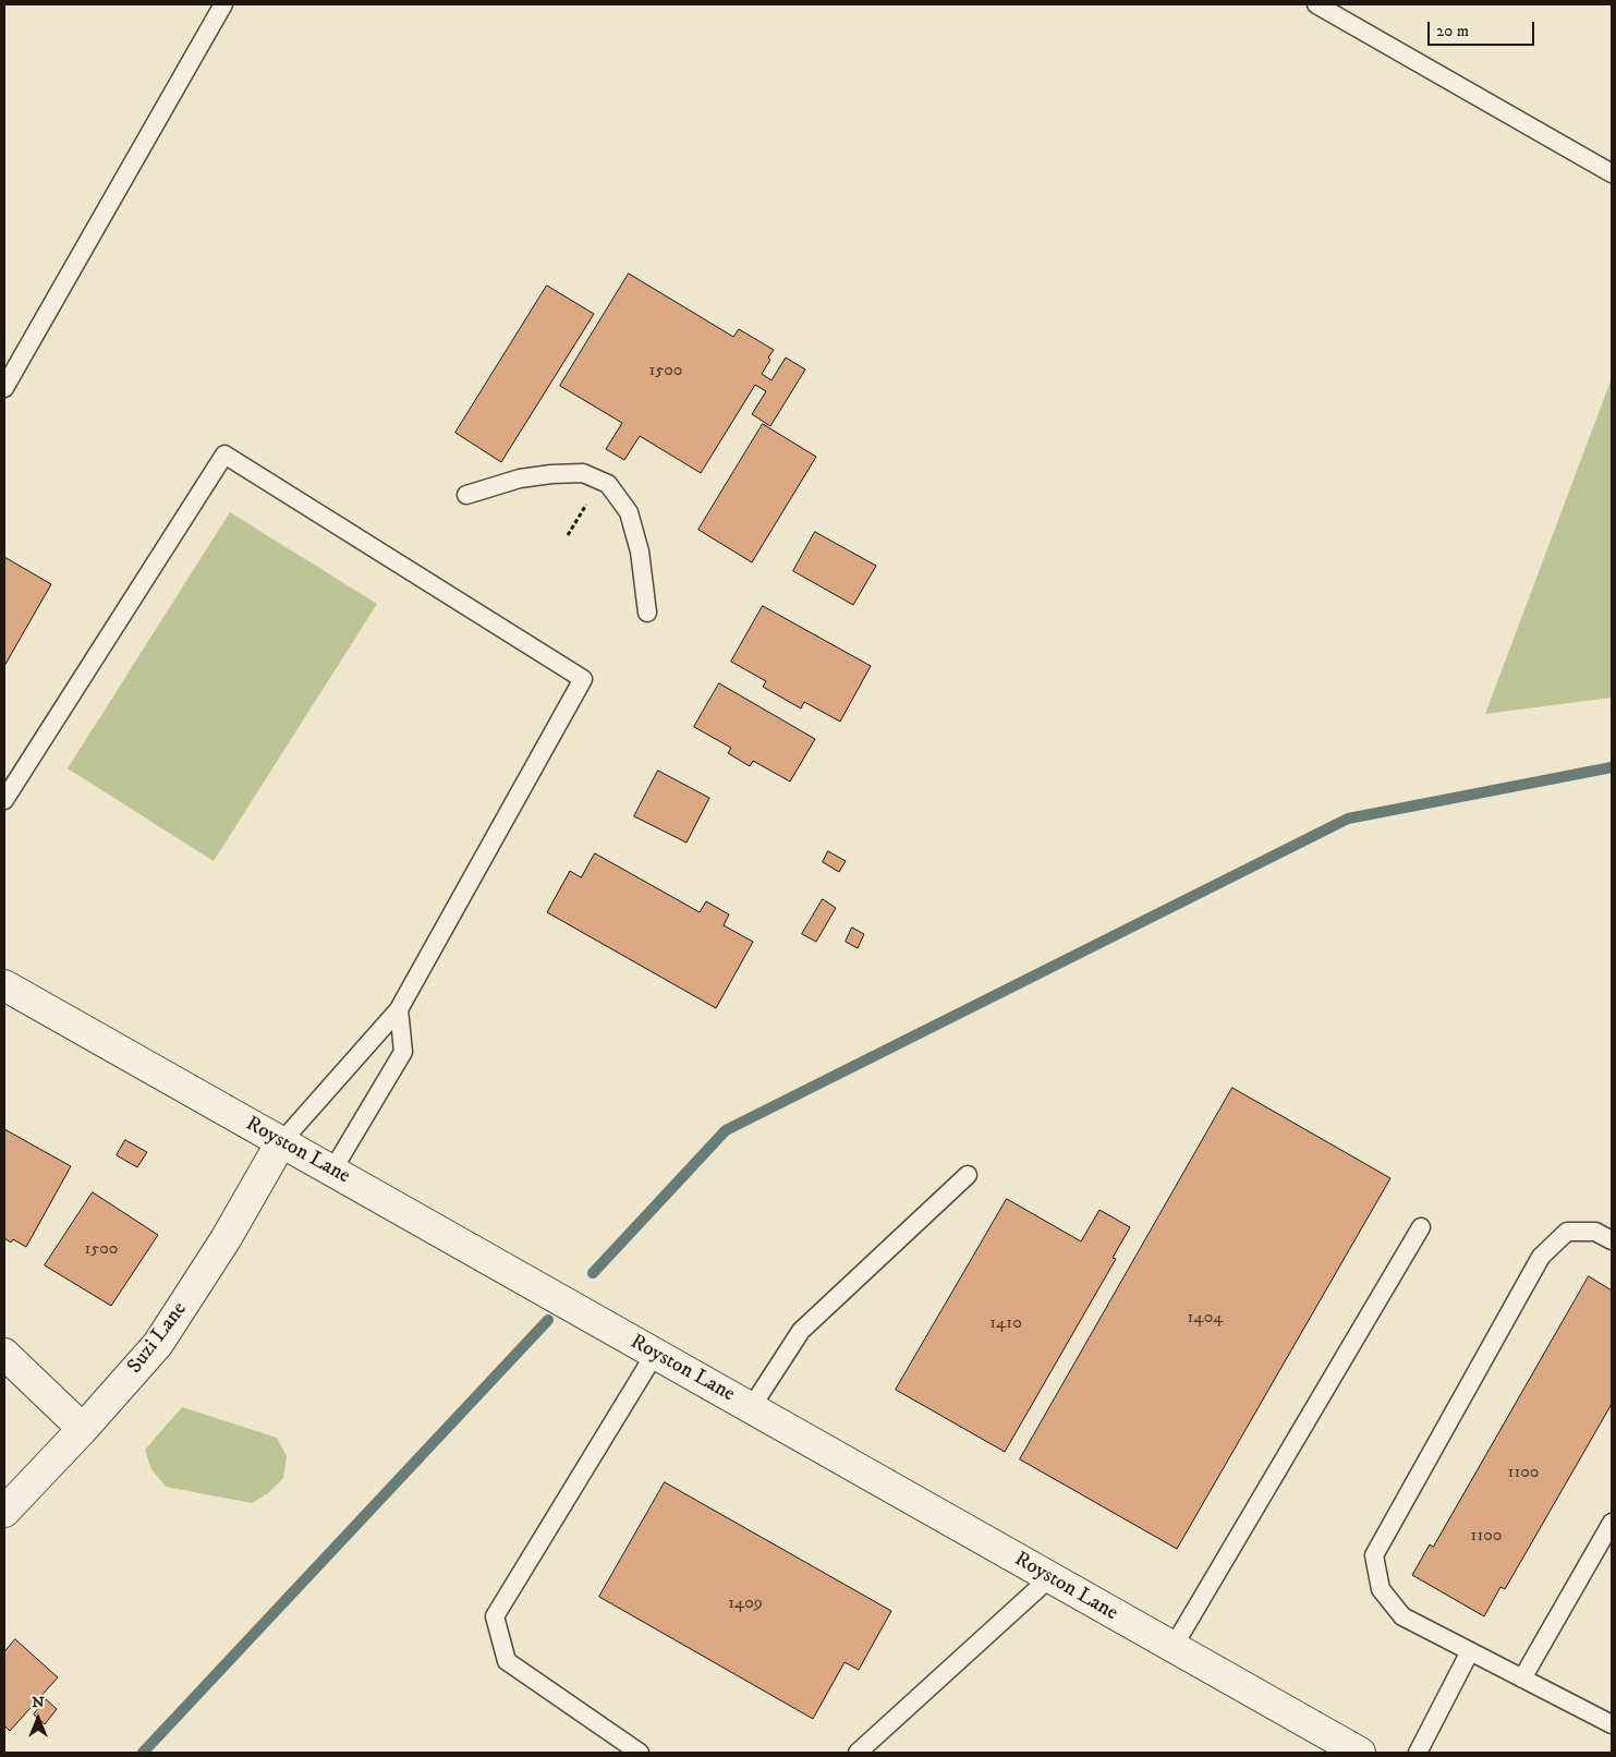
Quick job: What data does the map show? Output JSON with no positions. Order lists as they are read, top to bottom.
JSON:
{
  "streets": {
    "street": ["Royston Lane", "Suzi Lane"]
  },
  "crossings": [
    ["Royston Lane", "Suzi Lane"]
  ],
  "house_numbers": [
    "1500",
    "1500",
    "1404",
    "1410",
    "1100",
    "1100",
    "1409"
  ],
  "scale_bar": "20 m",
  "north": "top"
}
